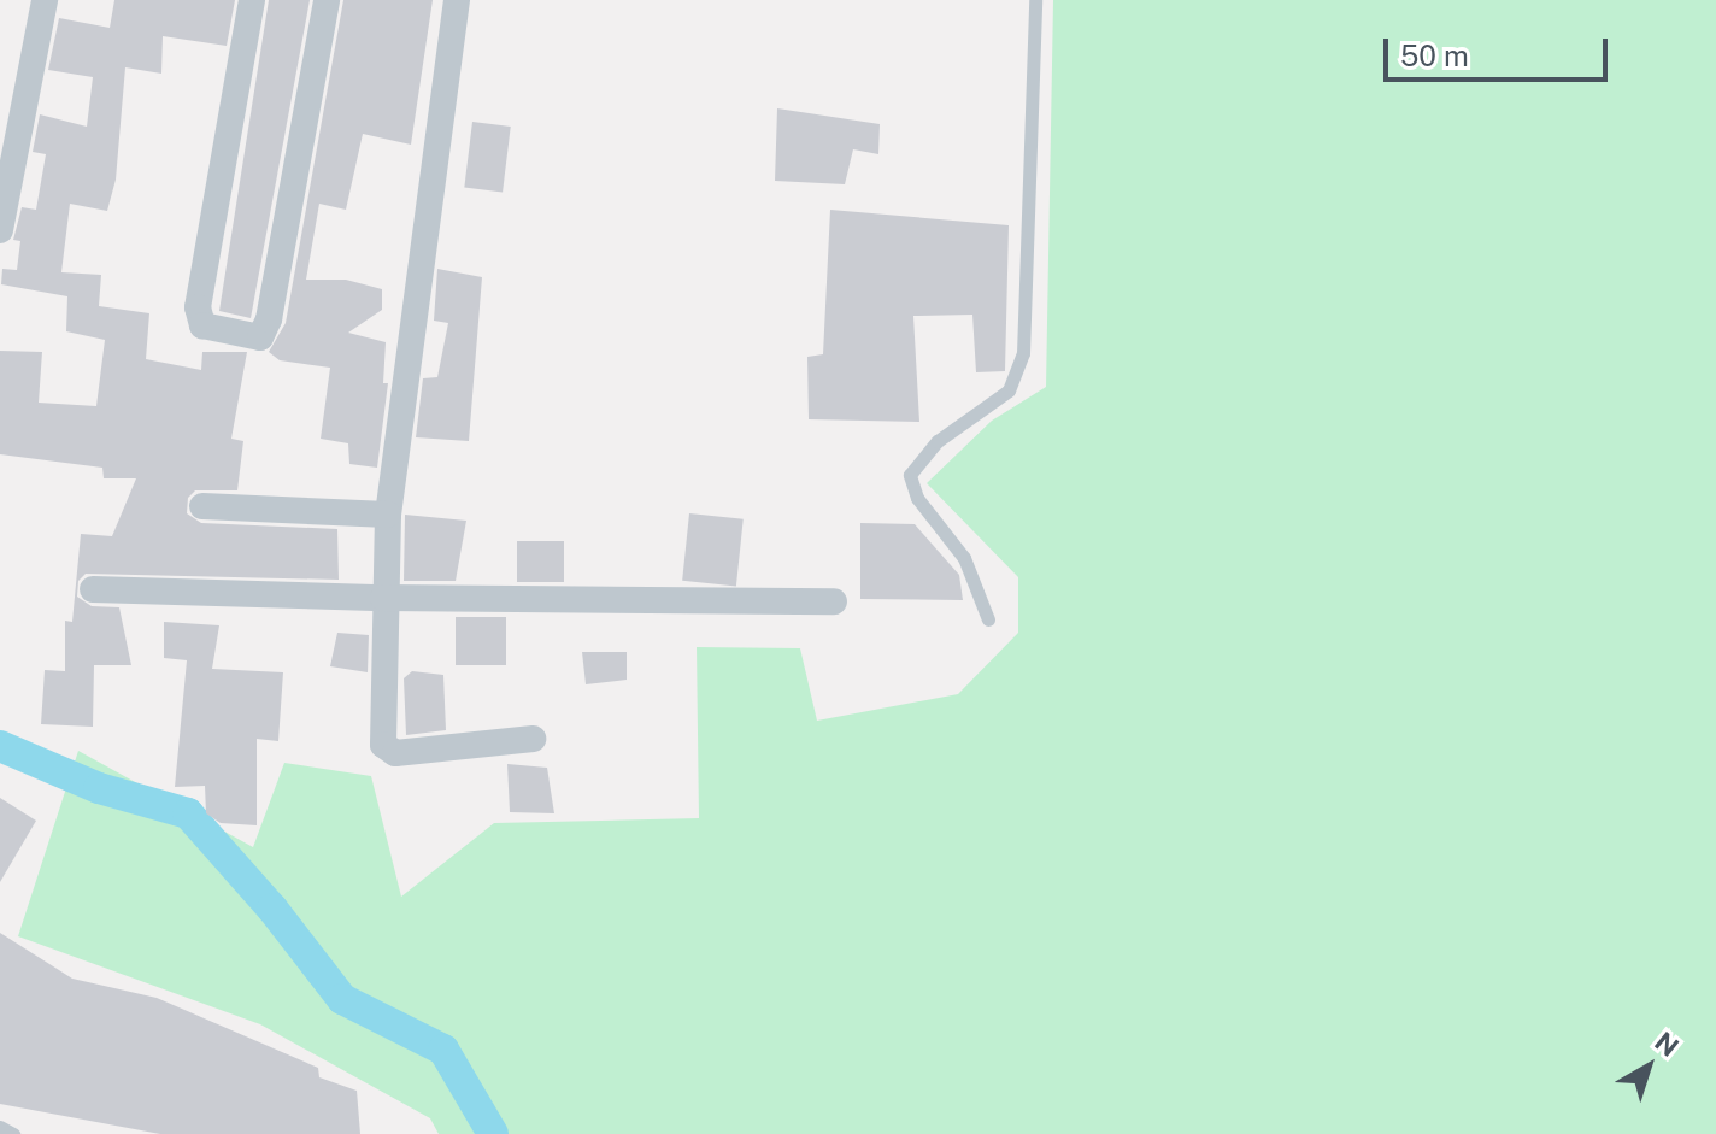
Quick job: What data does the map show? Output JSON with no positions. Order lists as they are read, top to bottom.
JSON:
{
  "scale_bar": "50 m",
  "north": "top right"
}
